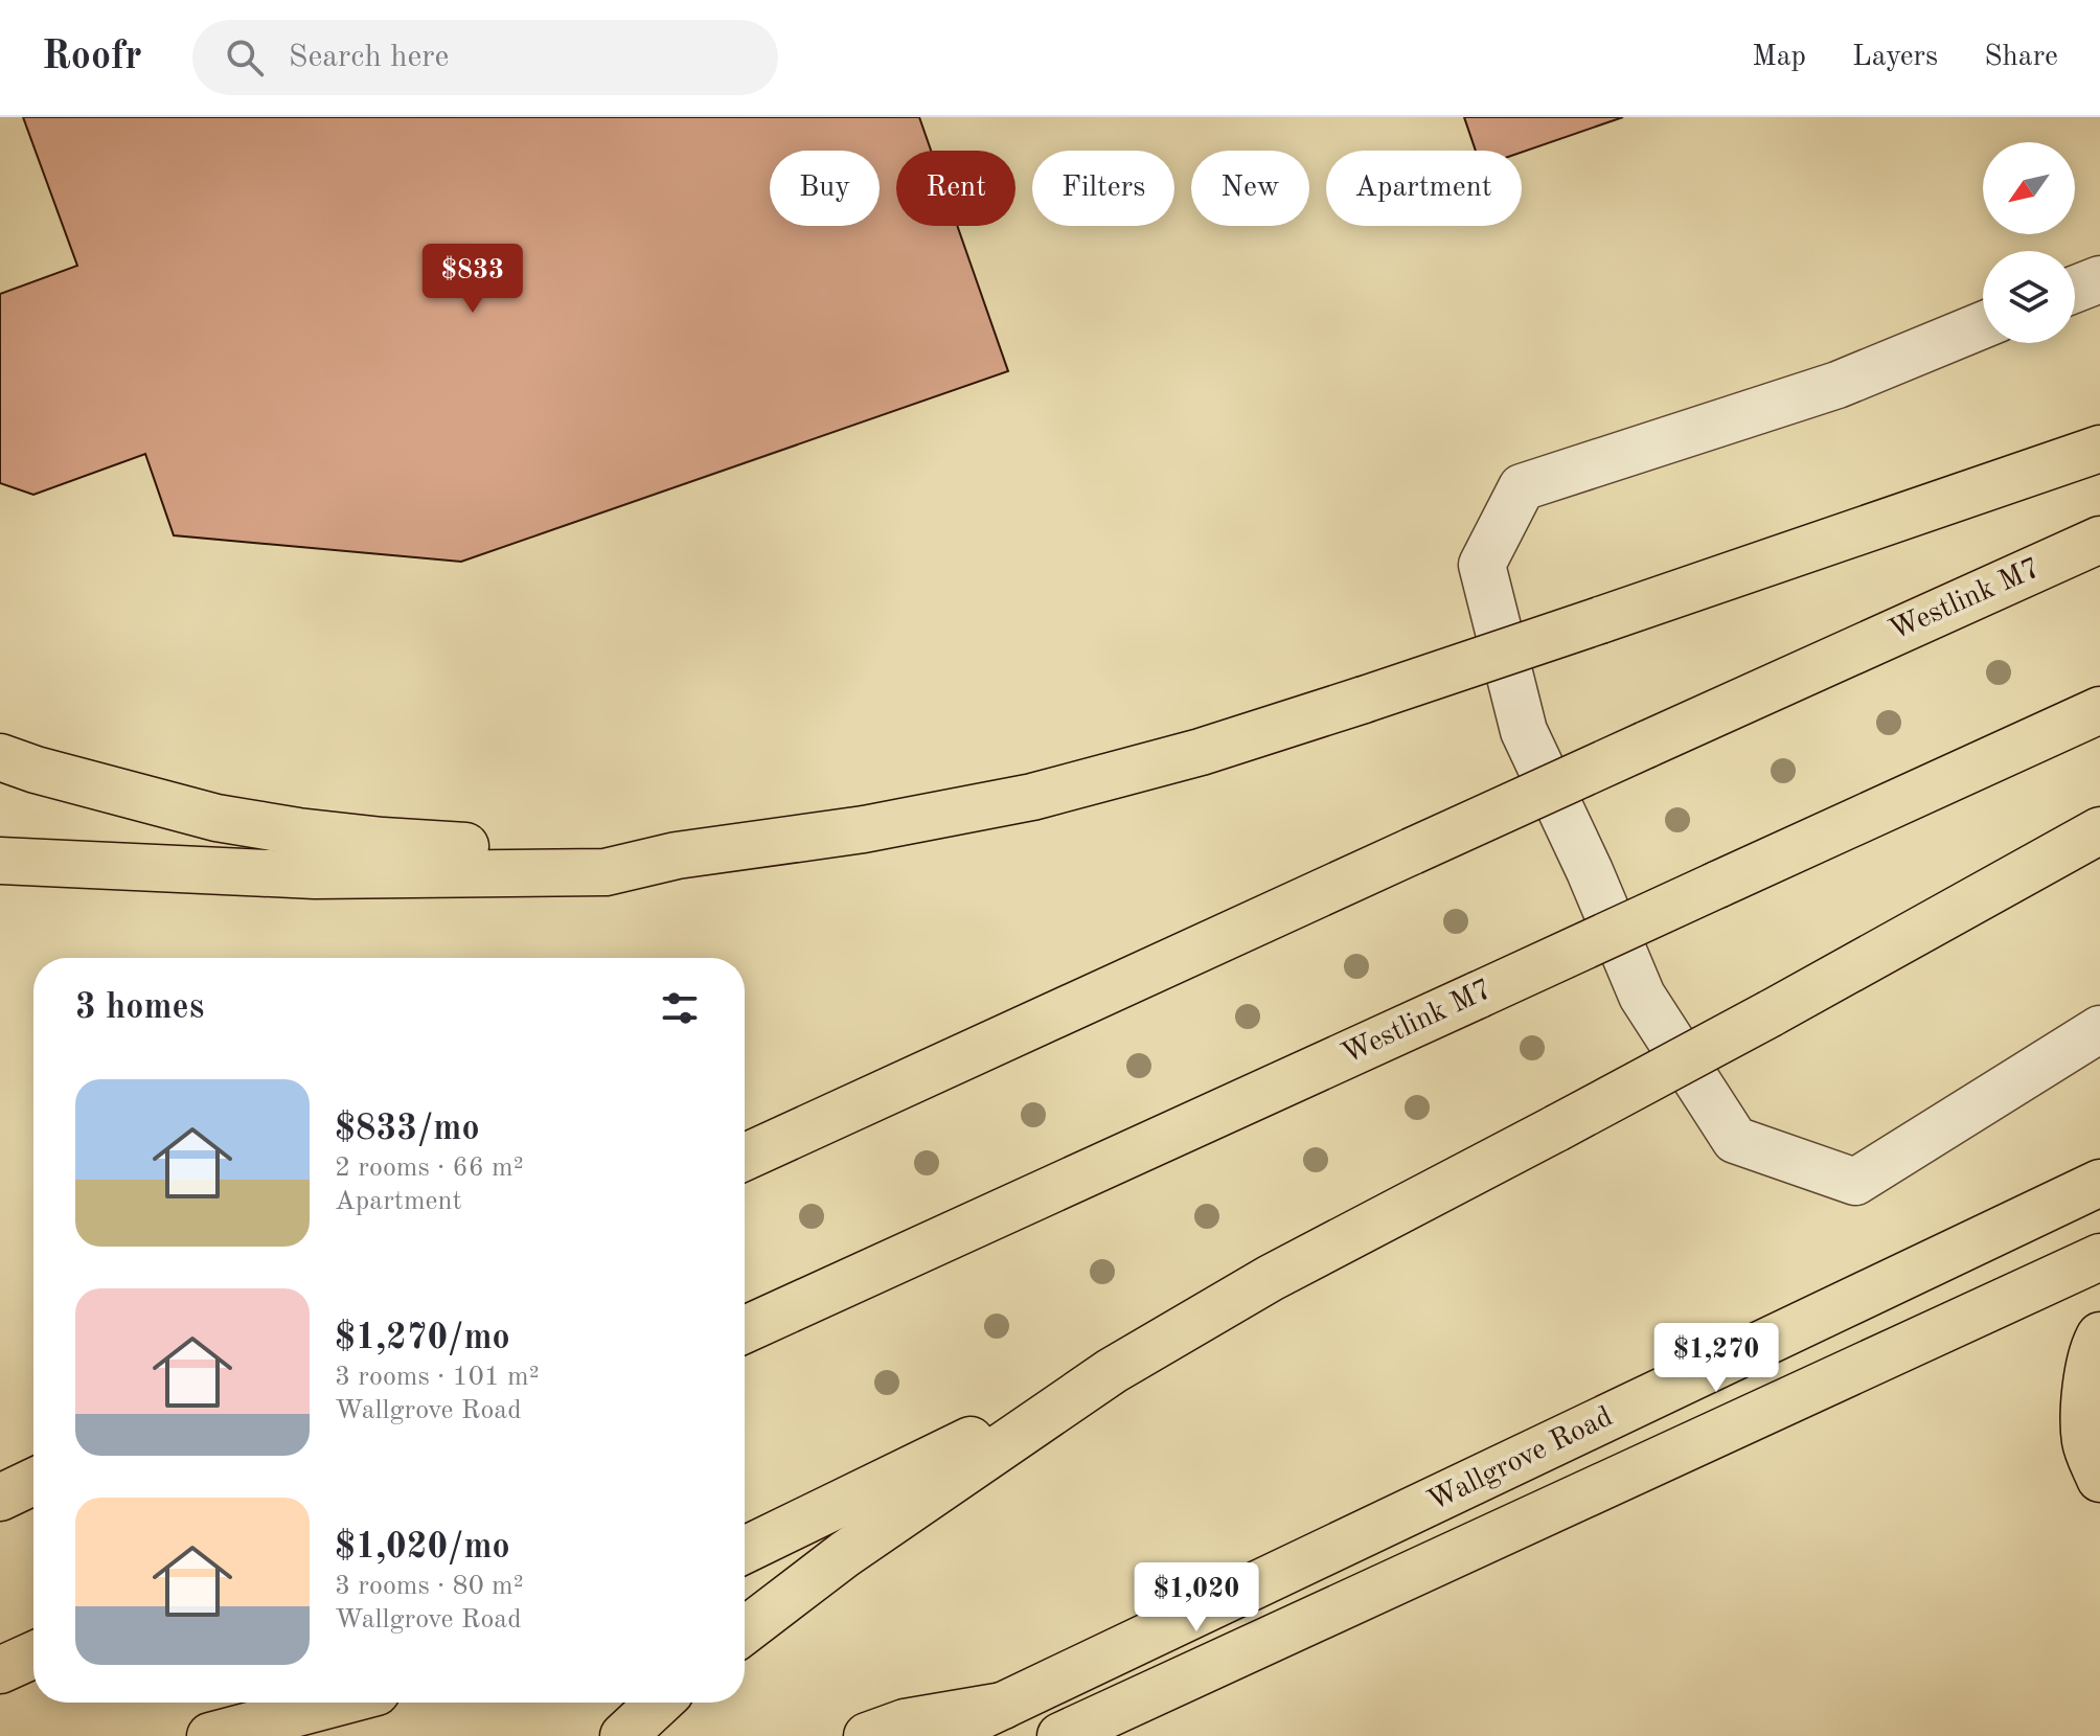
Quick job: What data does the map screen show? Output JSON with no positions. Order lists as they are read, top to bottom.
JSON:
{
  "streets": {
    "main road": ["Westlink M7", "Wallgrove Road"]
  },
  "north": "bottom left",
  "page": {
    "header": "Roofr",
    "search": "Search here",
    "nav": ["Map", "Layers", "Share"],
    "chip": [
      "Buy",
      "Rent",
      "Filters",
      "New",
      "Apartment"
    ],
    "price": ["$833", "$1,270", "$1,020"],
    "heading": "3 homes",
    "list": [
      {
        "name": "$833/mo",
        "note": "2 rooms · 66 m² · Apartment"
      },
      {
        "name": "$1,270/mo",
        "note": "3 rooms · 101 m² · Wallgrove Road"
      },
      {
        "name": "$1,020/mo",
        "note": "3 rooms · 80 m² · Wallgrove Road"
      }
    ]
  }
}
